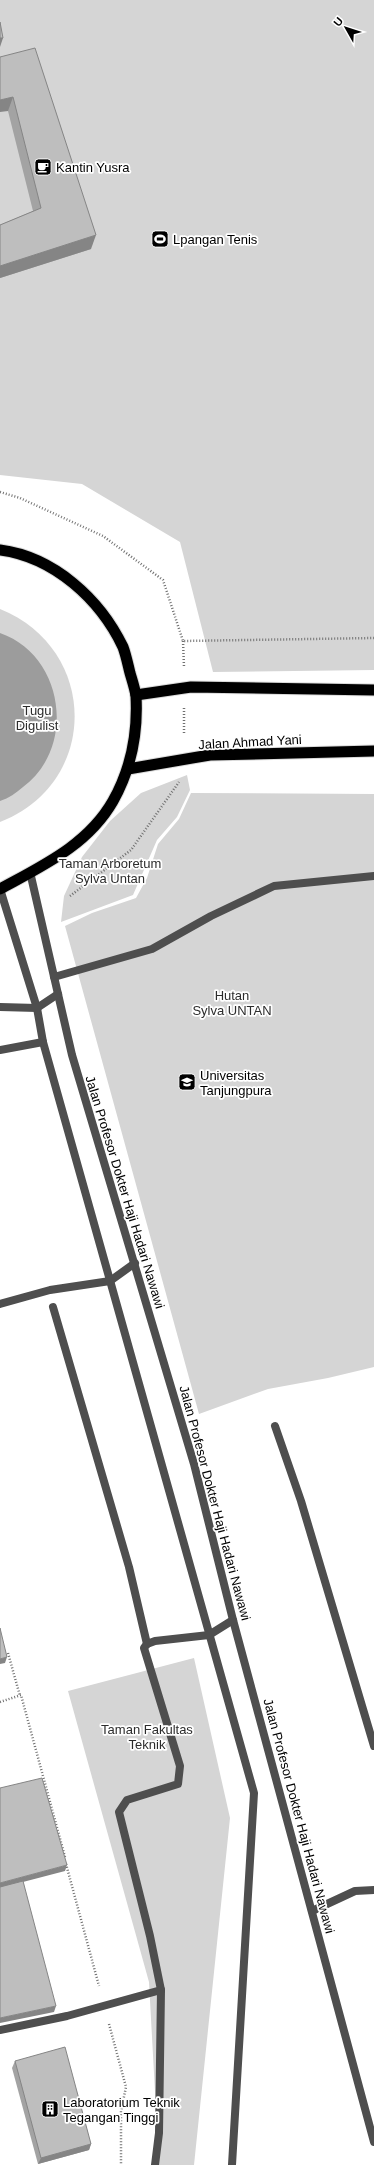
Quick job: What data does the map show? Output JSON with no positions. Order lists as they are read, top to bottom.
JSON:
{
  "streets": {
    "highway": ["Jalan Ahmad Yani"],
    "lane": ["Jalan Profesor Dokter Haji Hadari Nawawi"]
  },
  "parks": [
    "Tugu Digulist",
    "Taman Arboretum Sylva Untan",
    "Hutan Sylva UNTAN",
    "Taman Fakultas Teknik"
  ],
  "places": {
    "cafe": ["Kantin Yusra"],
    "sports": ["Lpangan Tenis"],
    "school or university": ["Universitas Tanjungpura"],
    "building": ["Laboratorium Teknik Tegangan Tinggi"]
  },
  "north": "top left"
}
